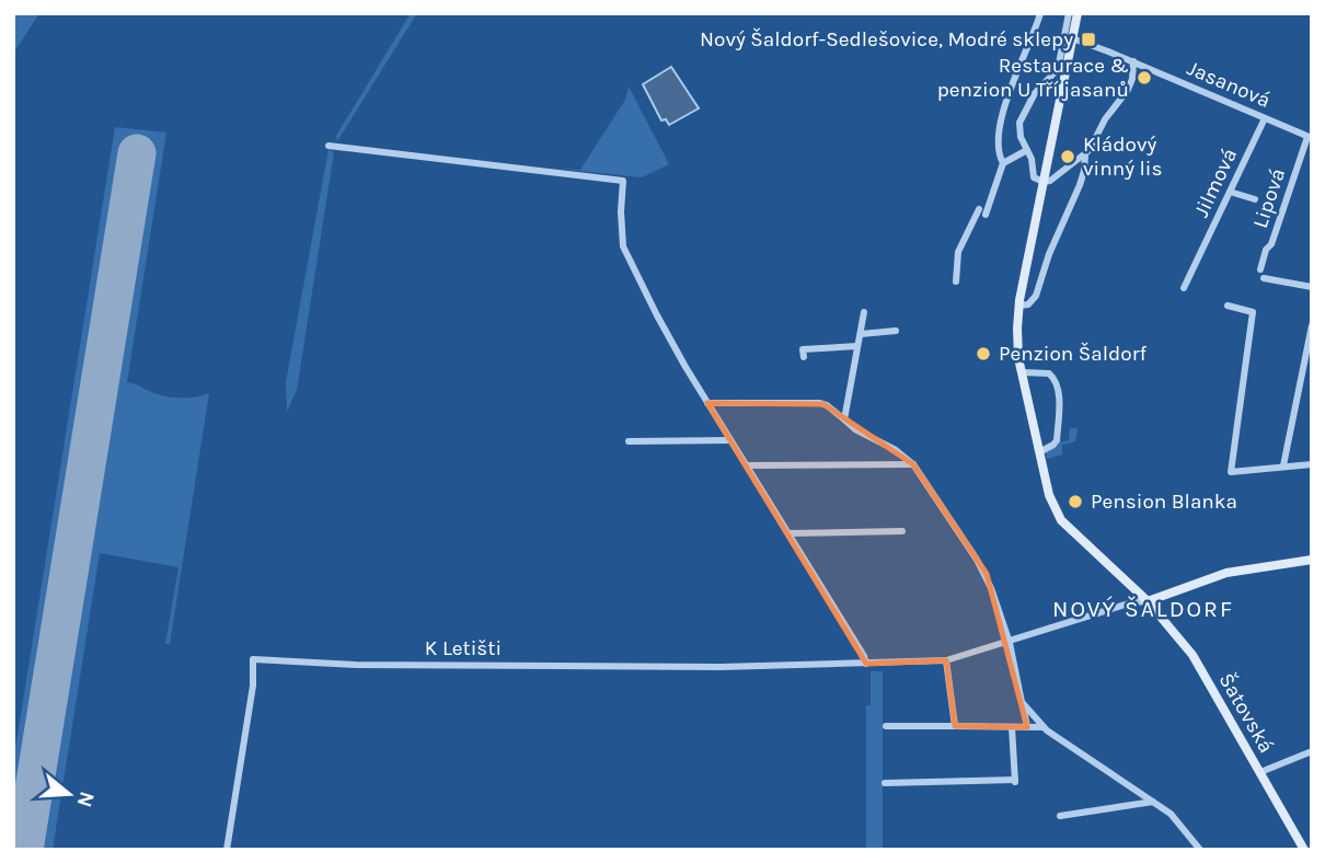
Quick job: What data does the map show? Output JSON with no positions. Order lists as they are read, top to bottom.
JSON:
{
  "streets": {
    "main road": ["Šatovská"],
    "street": [
      "Jasanová",
      "Jilmová",
      "Lipová",
      "K Letišti"
    ]
  },
  "crossings": [
    ["Jasanová", "Jilmová"],
    ["Jasanová", "Lipová"],
    ["Jasanová", "Šatovská"]
  ],
  "districts": ["NOVÝ ŠALDORF"],
  "places": {
    "transit": ["Nový Šaldorf-Sedlešovice, Modré sklepy"],
    "other": [
      "Restaurace & penzion U Tří jasanů",
      "Kládový vinný lis",
      "Penzion Šaldorf",
      "Pension Blanka"
    ]
  },
  "north": "right"
}
